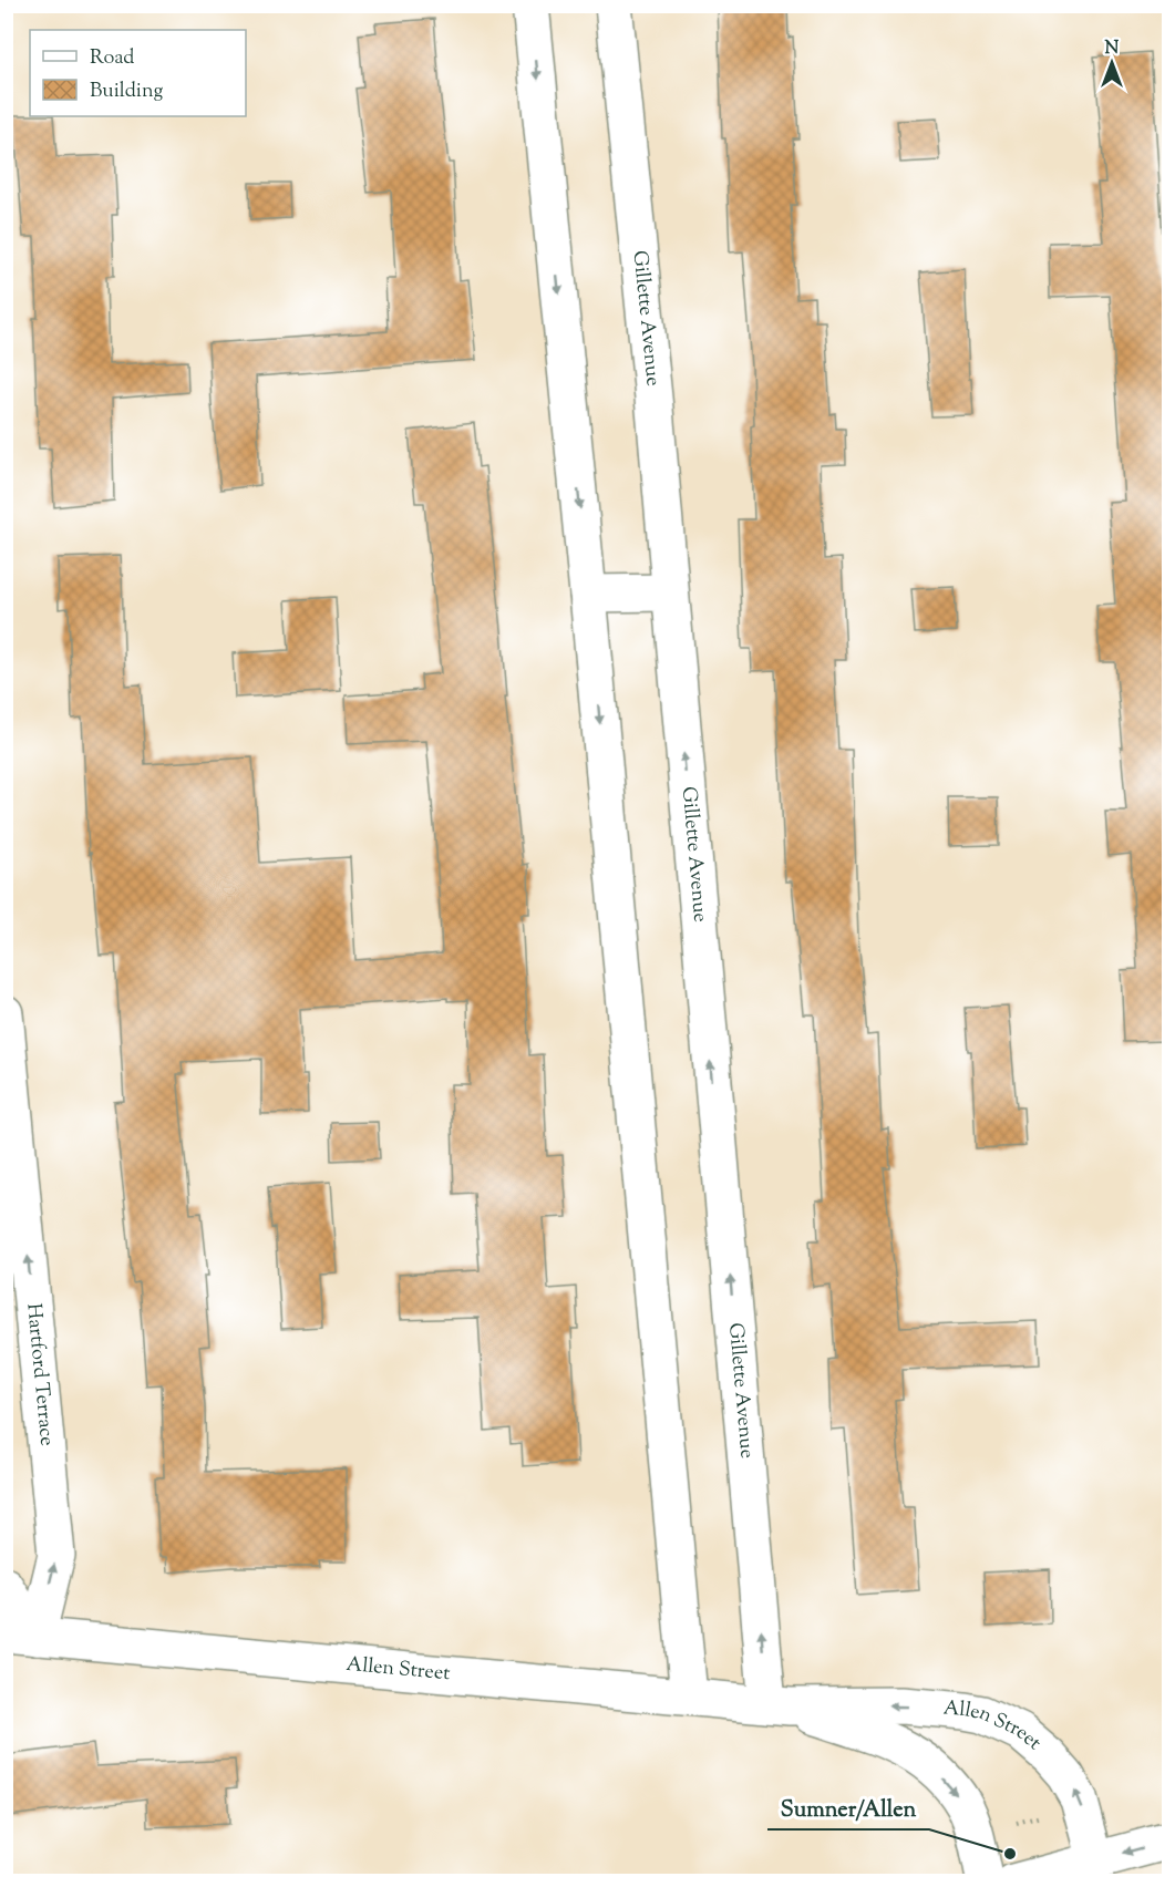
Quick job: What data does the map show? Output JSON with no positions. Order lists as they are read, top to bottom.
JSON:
{
  "streets": {
    "street": ["Gillette Avenue", "Hartford Terrace", "Allen Street"]
  },
  "crossings": [
    ["Gillette Avenue", "Allen Street"],
    ["Hartford Terrace", "Allen Street"]
  ],
  "one_way": ["Hartford Terrace"],
  "places": ["Sumner/Allen"],
  "legend": ["Road", "Building"],
  "north": "top"
}
